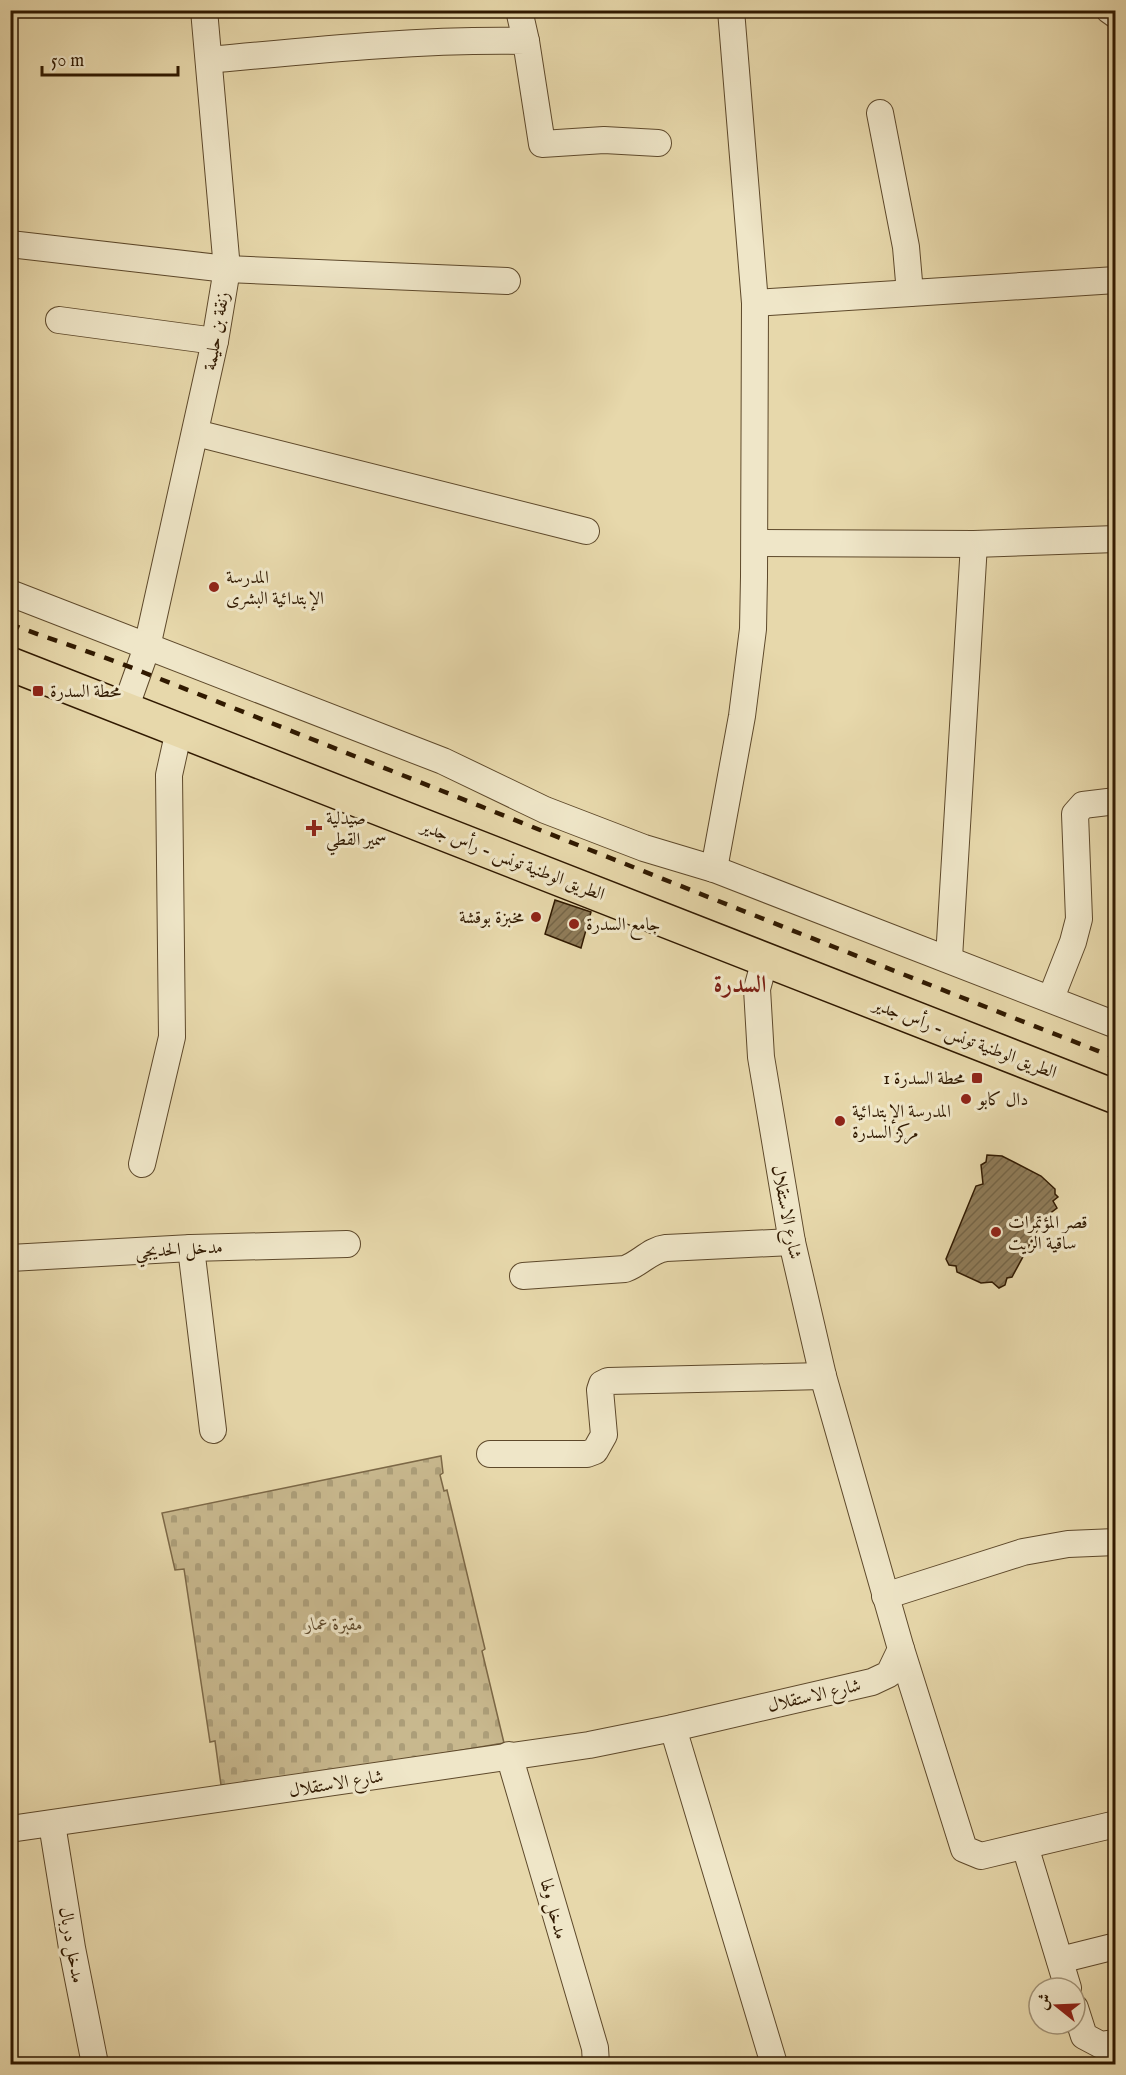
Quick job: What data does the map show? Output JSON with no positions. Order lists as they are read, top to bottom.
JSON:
{
  "streets": {
    "main road": ["الطريق الوطنية تونس - رأس جدير"],
    "street": [
      "زنقة بن حليمة",
      "شارع الاستقلال",
      "مدخل الحديجي",
      "مدخل ولها",
      "مدخل دربال"
    ]
  },
  "crossings": [
    ["زنقة بن حليمة", "الطريق الوطنية تونس - رأس جدير"],
    ["الطريق الوطنية تونس - رأس جدير", "شارع الاستقلال"],
    ["شارع الاستقلال", "مدخل ولها"],
    ["شارع الاستقلال", "مدخل دربال"]
  ],
  "districts": ["السدرة"],
  "parks": ["مقبرة عمار"],
  "places": {
    "other": [
      "المدرسة الإبتدائية البشرى",
      "مخبزة بوقشة",
      "جامع السدرة",
      "دال كابو",
      "المدرسة الإبتدائية مركز السدرة",
      "قصر المؤتمرات ساقية الزيت"
    ],
    "transit": ["محطة السدرة", "محطة السدرة 1"],
    "health": ["صيدلية سمير القطي"]
  },
  "scale_bar": "50 m",
  "north": "left"
}
